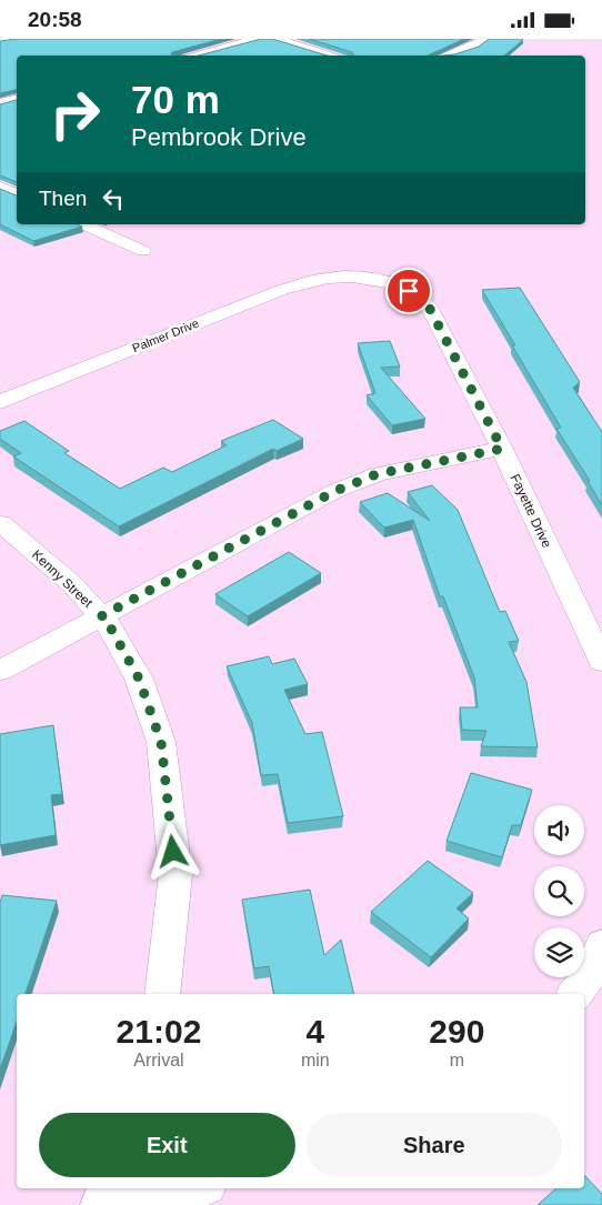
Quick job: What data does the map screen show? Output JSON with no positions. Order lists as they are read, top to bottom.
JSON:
{
  "streets": {
    "street": ["Palmer Drive", "Fayette Drive", "Kenny Street"]
  },
  "crossings": [
    ["Palmer Drive", "Fayette Drive"]
  ],
  "page": {
    "status": "20:58",
    "turn": ["70 m", "Pembrook Drive"],
    "then": "Then",
    "eta": [
      "21:02",
      "Arrival",
      "4",
      "min",
      "290",
      "m"
    ],
    "buttons": ["Exit", "Share"]
  }
}
